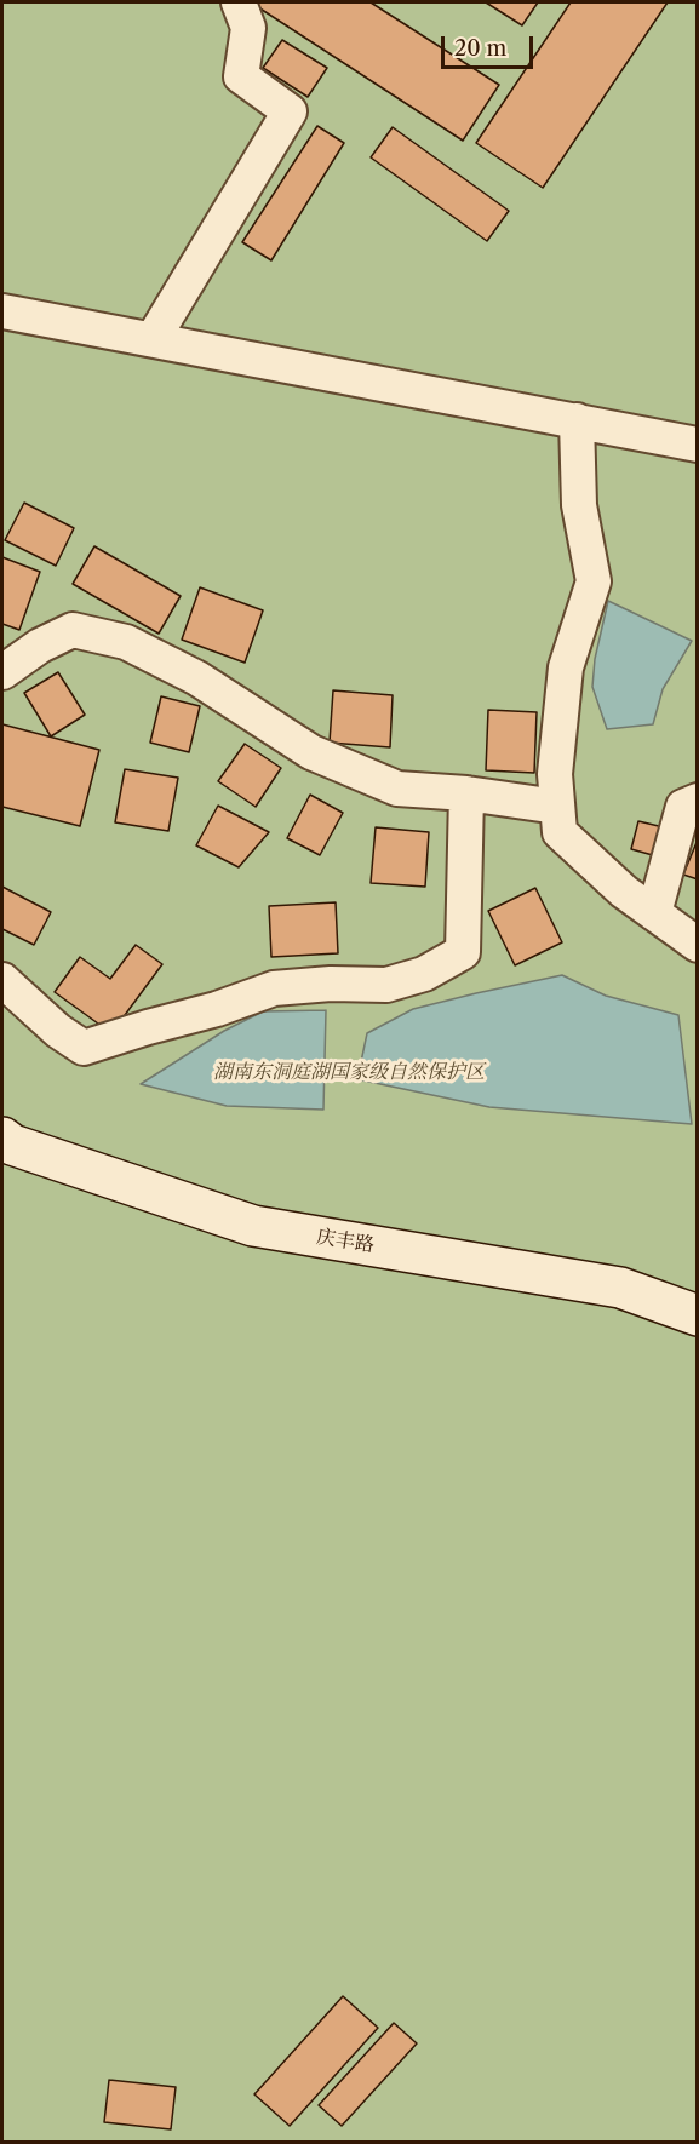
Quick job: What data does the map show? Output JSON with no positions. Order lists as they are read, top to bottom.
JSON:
{
  "streets": {
    "street": ["庆丰路"]
  },
  "parks": ["湖南东洞庭湖国家级自然保护区"],
  "scale_bar": "20 m"
}
